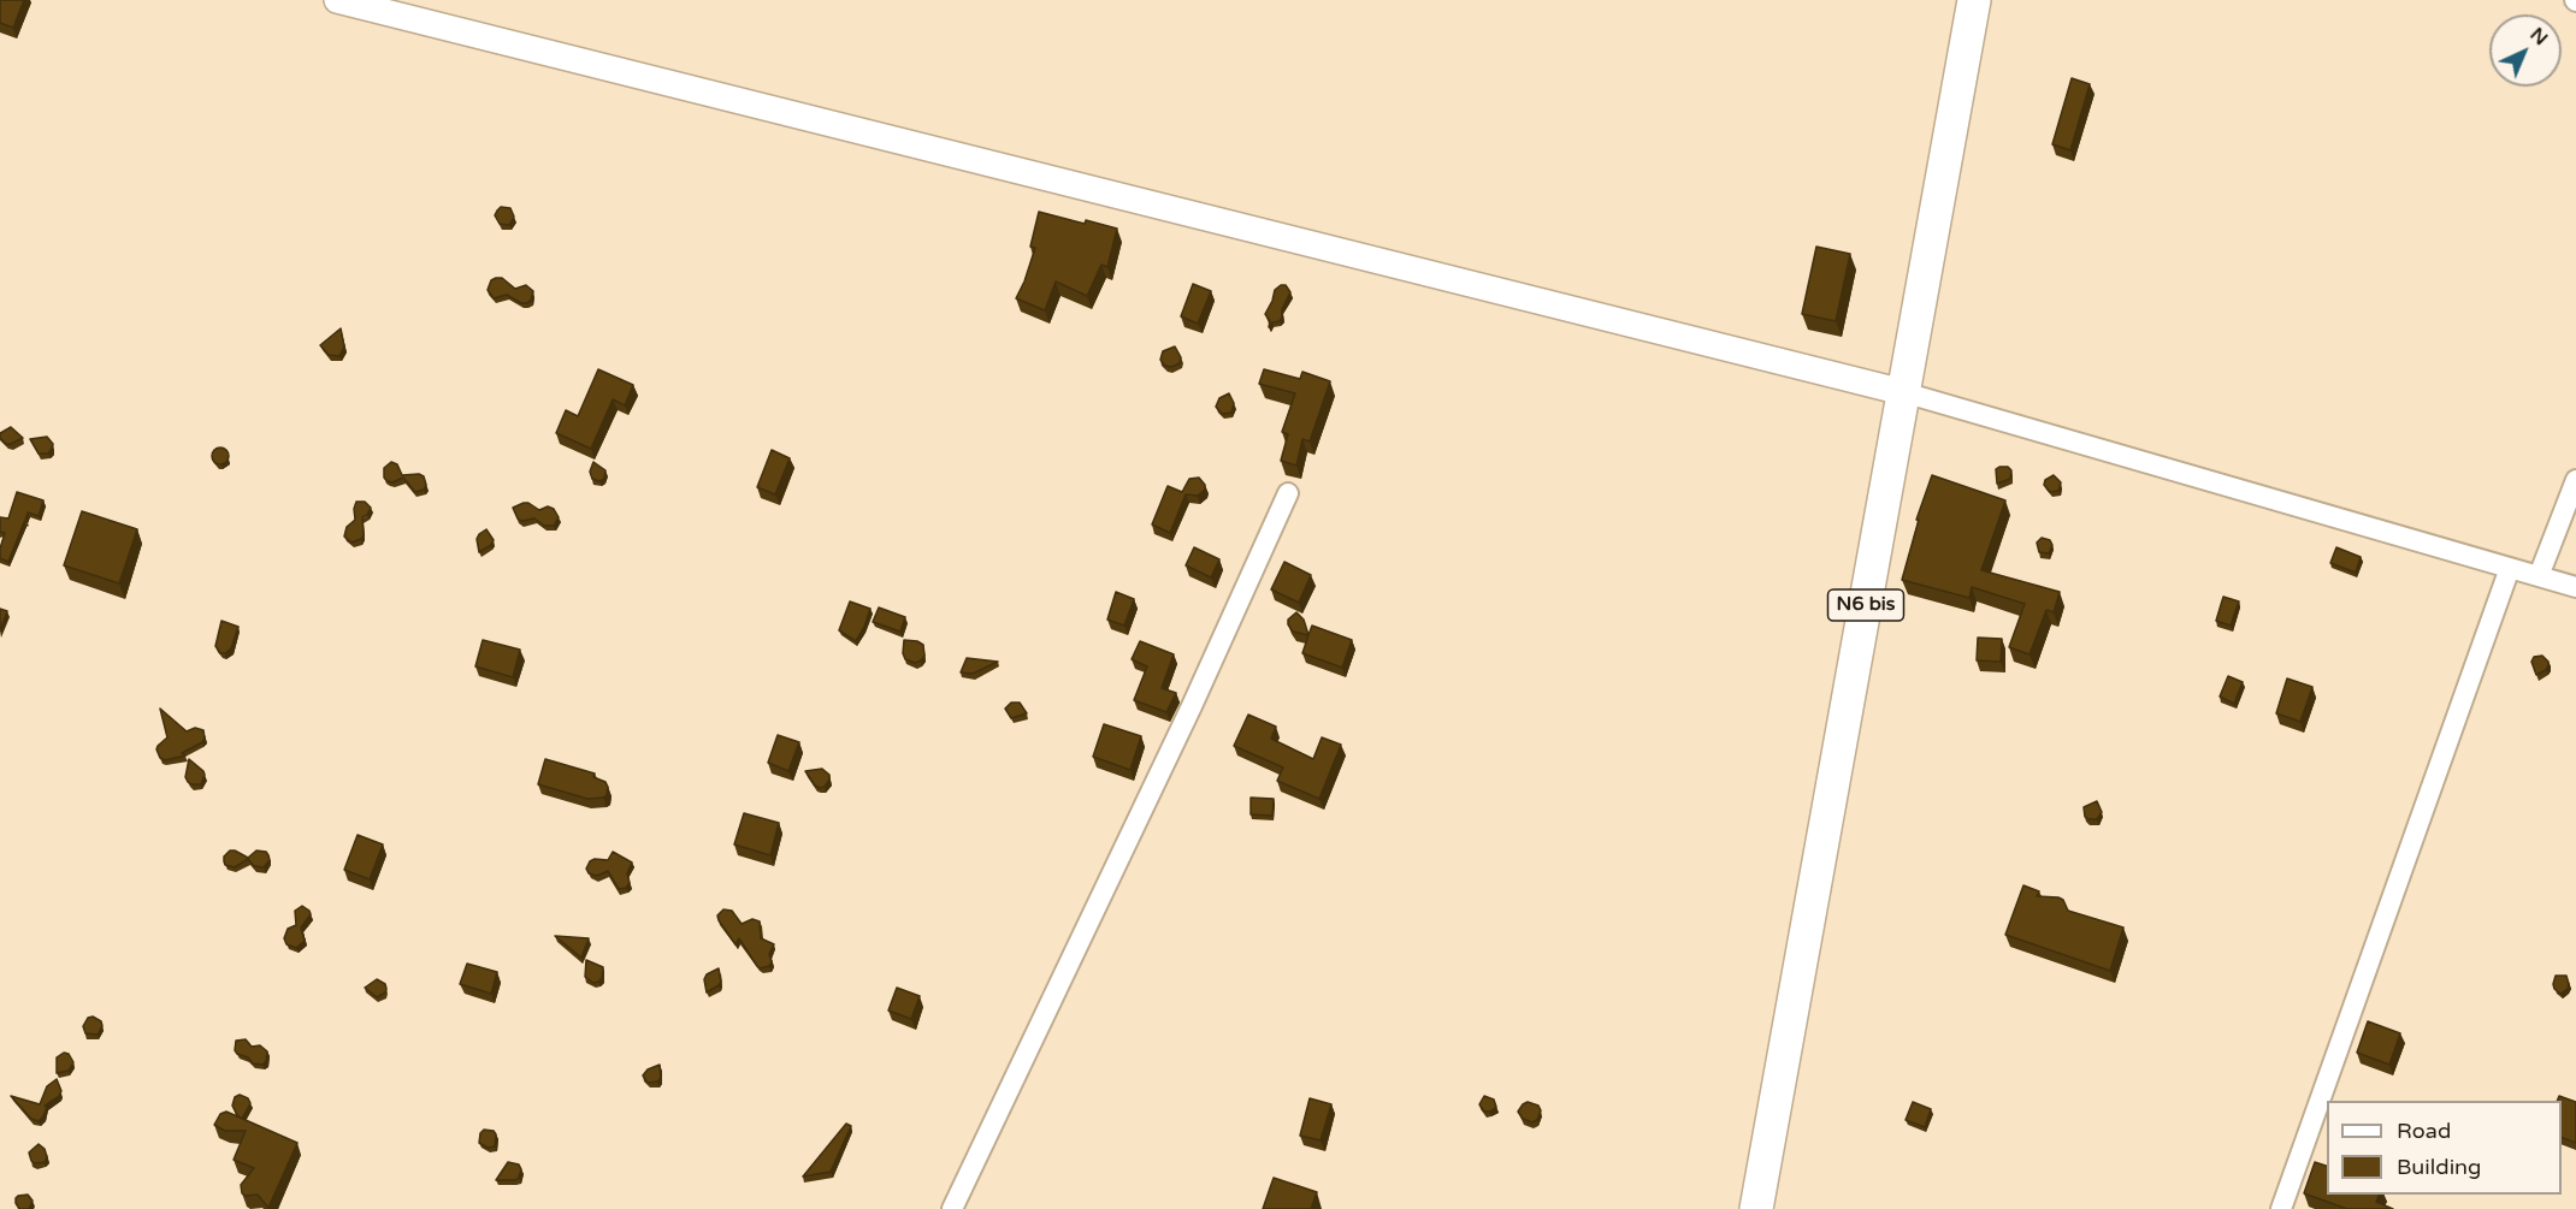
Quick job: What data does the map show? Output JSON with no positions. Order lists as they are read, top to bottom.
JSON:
{
  "streets": {
    "highway": ["N6 bis"]
  },
  "legend": ["Road", "Building"],
  "north": "top right"
}
